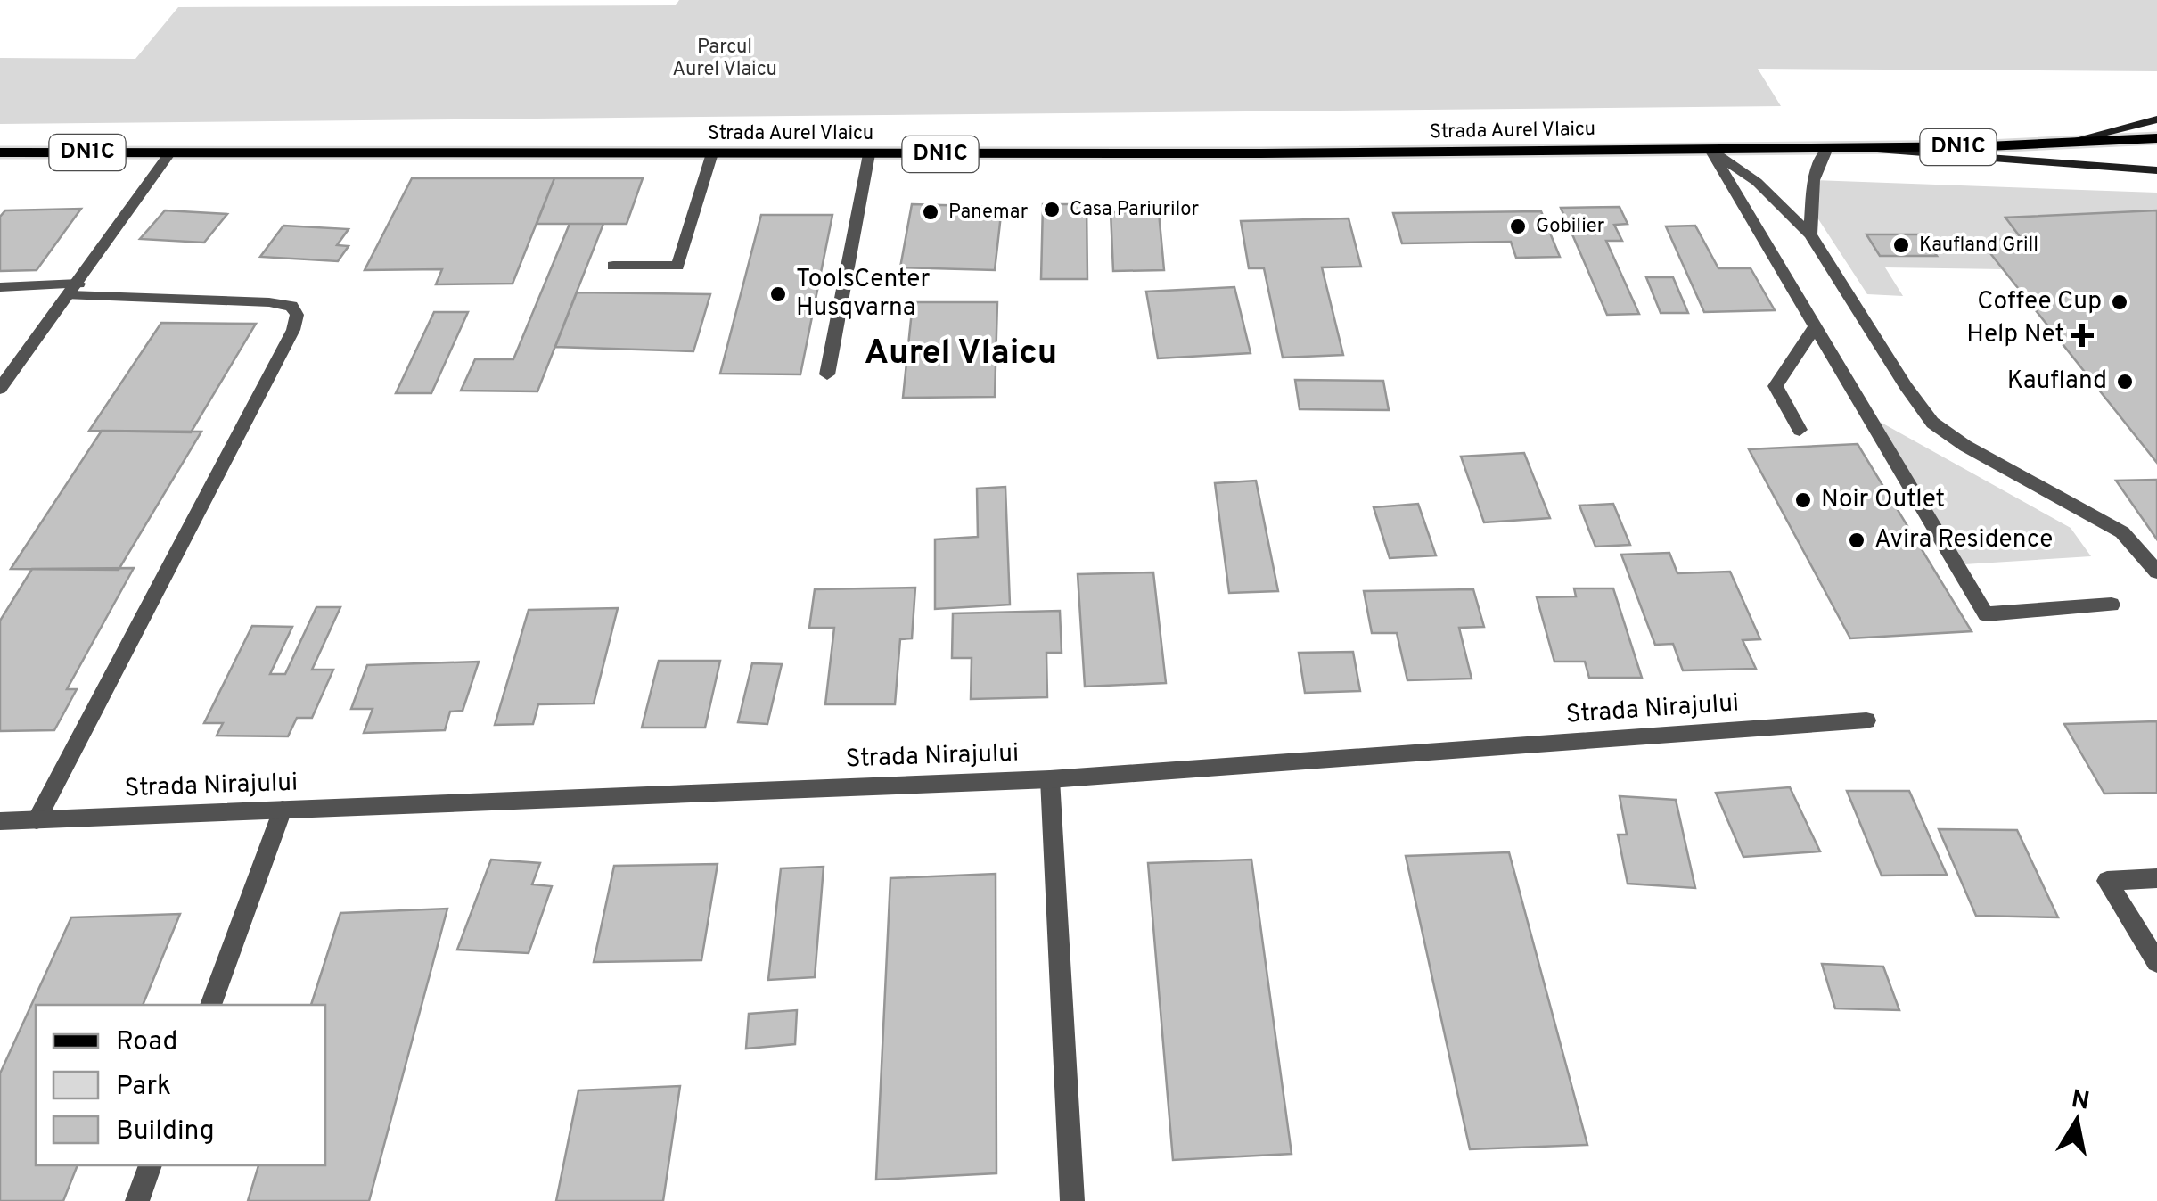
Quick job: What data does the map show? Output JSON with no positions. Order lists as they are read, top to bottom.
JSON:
{
  "streets": {
    "main road": ["Strada Aurel Vlaicu", "DN1C"],
    "street": ["Strada Nirajului"]
  },
  "crossings": [
    ["Strada Aurel Vlaicu", "DN1C"]
  ],
  "districts": ["Aurel Vlaicu"],
  "parks": ["Parcul Aurel Vlaicu"],
  "places": {
    "other": [
      "Casa Pariurilor",
      "Panemar",
      "Gobilier",
      "Kaufland Grill",
      "ToolsCenter Husqvarna",
      "Coffee Cup",
      "Kaufland",
      "Noir Outlet",
      "Avira Residence"
    ],
    "health": ["Help Net"]
  },
  "legend": ["Road", "Park", "Building"],
  "north": "top"
}
